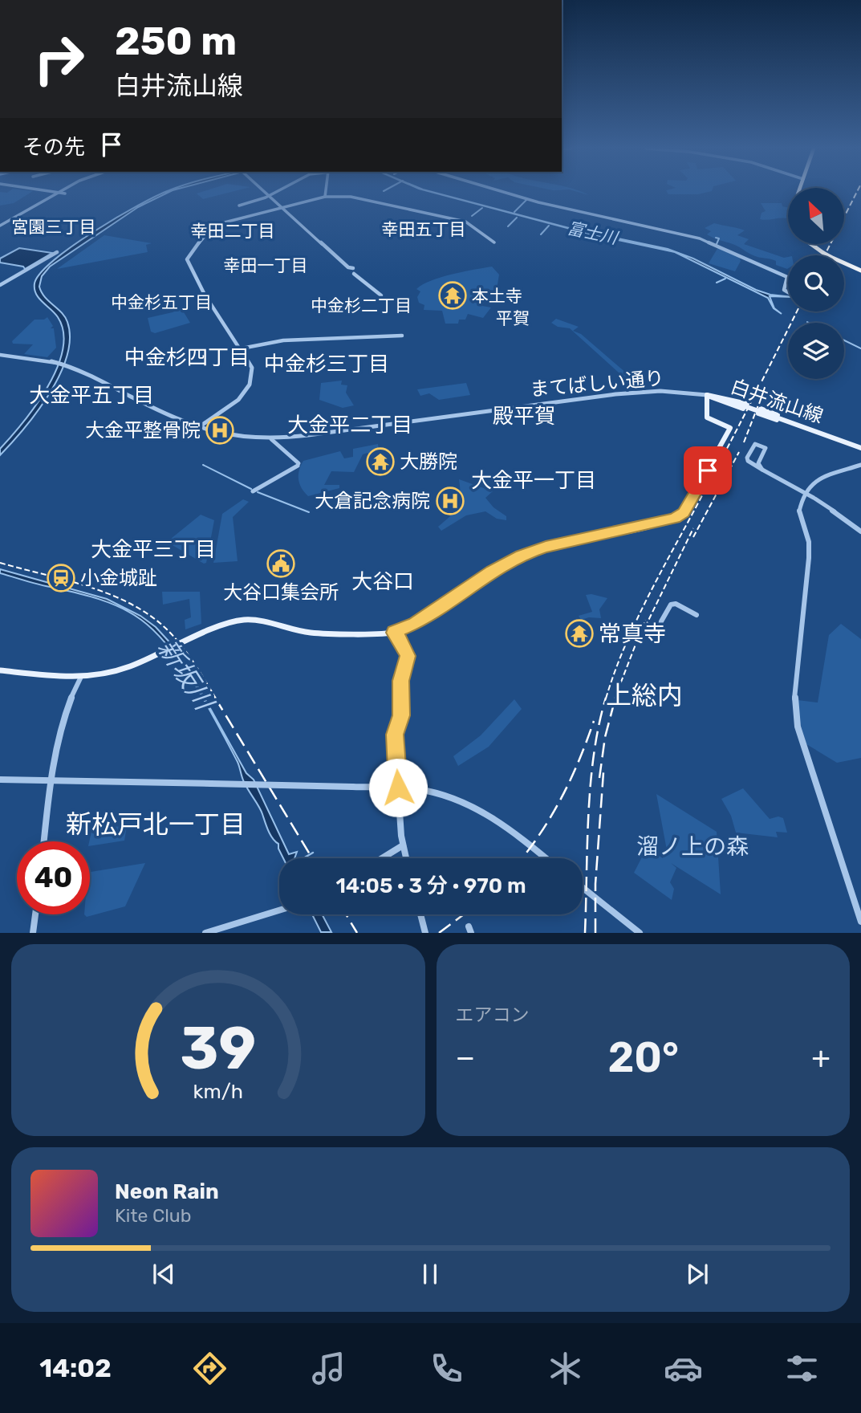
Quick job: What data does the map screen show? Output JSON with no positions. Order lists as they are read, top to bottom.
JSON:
{
  "streets": {
    "main road": ["白井流山線"],
    "street": ["まてばしい通り"]
  },
  "crossings": [
    ["まてばしい通り", "白井流山線"]
  ],
  "districts": [
    "宮園三丁目",
    "幸田五丁目",
    "幸田二丁目",
    "幸田一丁目",
    "中金杉五丁目",
    "中金杉二丁目",
    "平賀",
    "中金杉四丁目",
    "中金杉三丁目",
    "大金平五丁目",
    "殿平賀",
    "大金平二丁目",
    "大金平一丁目",
    "大金平三丁目",
    "大谷口",
    "上総内",
    "新松戸北一丁目"
  ],
  "water": ["富士川", "新坂川"],
  "parks": ["溜ノ上の森"],
  "places": {
    "temple": ["本土寺", "大勝院", "常真寺"],
    "hospital": ["大金平整骨院", "大倉記念病院"],
    "public building": ["大谷口集会所"],
    "station": ["小金城趾"]
  },
  "north": "top left",
  "page": {
    "turn": ["250 m", "白井流山線"],
    "then": "その先",
    "limit": "40",
    "trip": "14:05 · 3 分 · 970 m",
    "tile": "エアコン",
    "heat": ["−", "20°", "+"],
    "song": ["Neon Rain", "Kite Club"],
    "tabs": "14:02",
    "gauge": ["39", "km/h"]
  }
}
